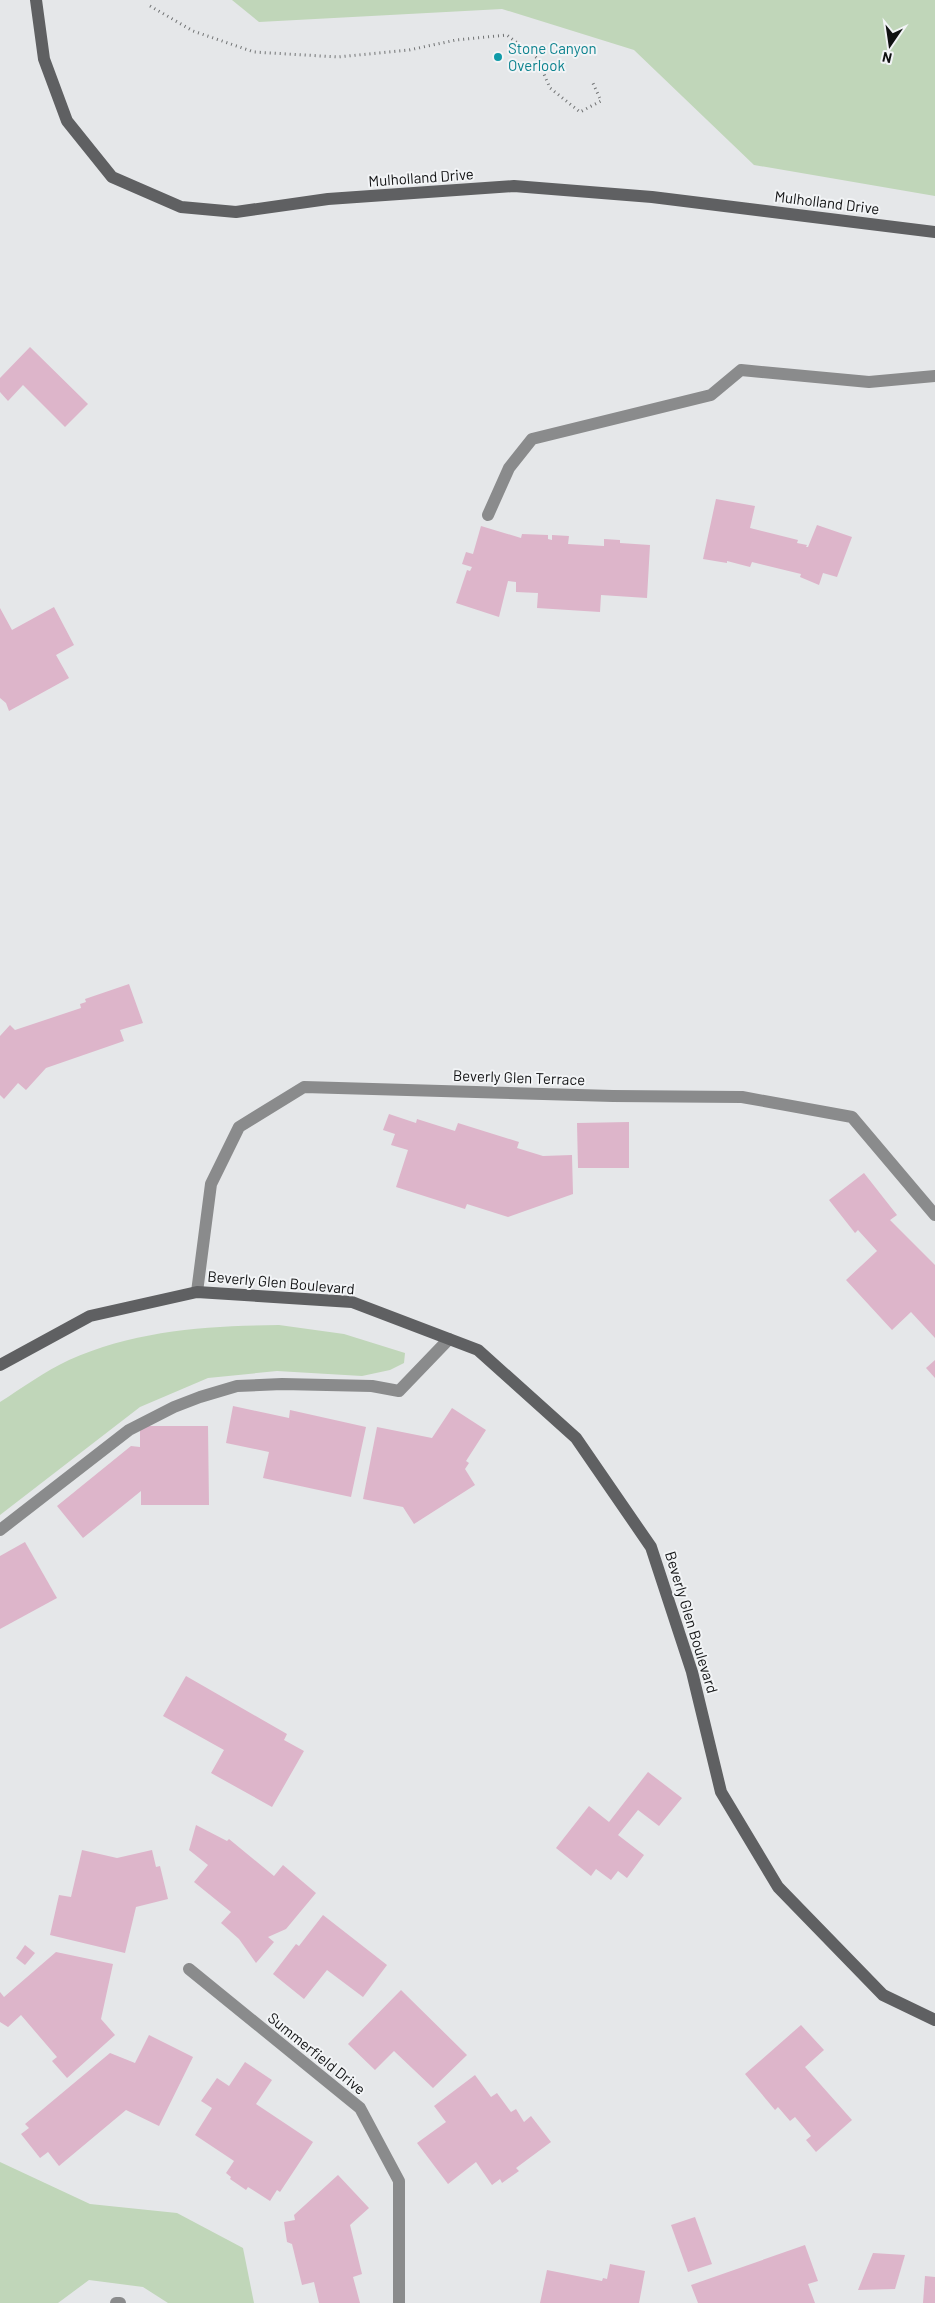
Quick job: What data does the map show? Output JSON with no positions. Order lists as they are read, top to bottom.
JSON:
{
  "streets": {
    "main road": ["Mulholland Drive", "Beverly Glen Boulevard"],
    "street": ["Beverly Glen Terrace", "Summerfield Drive"]
  },
  "crossings": [
    ["Beverly Glen Terrace", "Beverly Glen Boulevard"]
  ],
  "places": ["Stone Canyon Overlook"],
  "north": "bottom"
}
